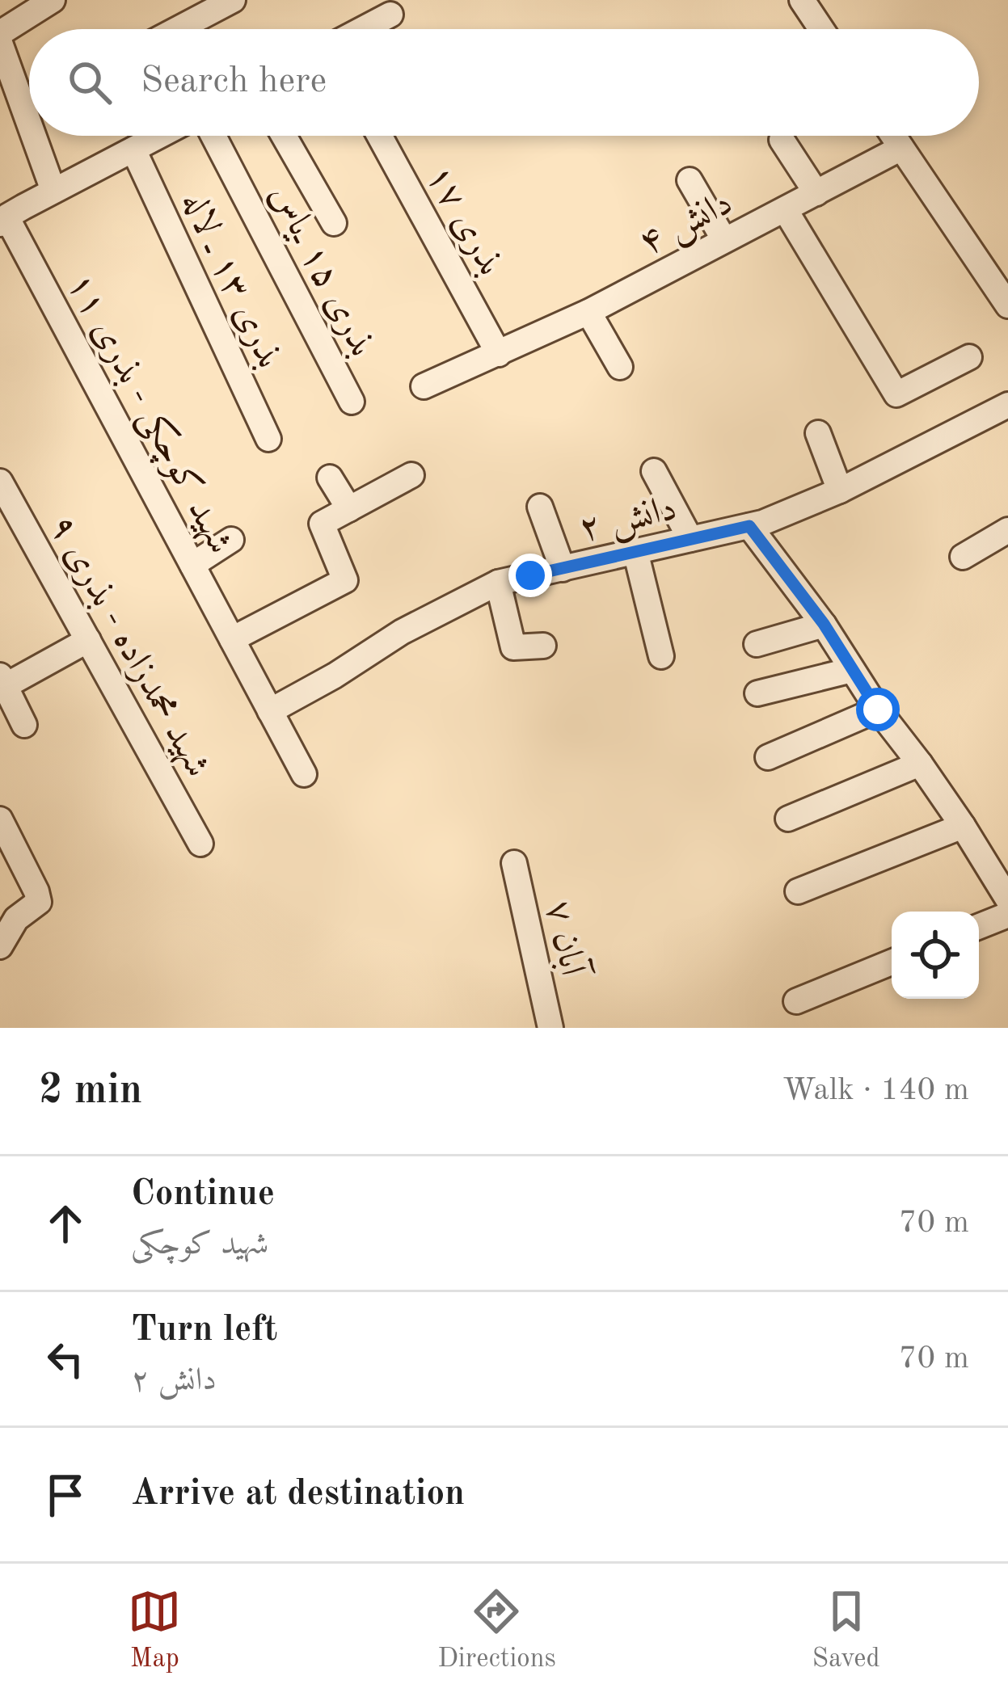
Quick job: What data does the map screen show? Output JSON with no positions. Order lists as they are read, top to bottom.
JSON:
{
  "streets": {
    "street": [
      "بذری ۱۷",
      "دانش ۴",
      "بذری ۱۵ ـ‌یاس",
      "بذری ۱۳ ـ لاله",
      "شهید کوچکی - بذری ۱۱",
      "دانش ۲",
      "شهید محمدزاده - بذری ۹",
      "آبان ۷"
    ]
  },
  "crossings": [
    ["بذری ۱۷", "دانش ۴"],
    ["شهید کوچکی - بذری ۱۱", "دانش ۲"]
  ],
  "page": {
    "search": "Search here",
    "heading": ["2 min", "Walk · 140 m"],
    "list": [
      ["Continue", "شهید کوچکی", "70 m"],
      ["Turn left", "دانش ۲", "70 m"],
      "Arrive at destination"
    ],
    "nav": ["Map", "Directions", "Saved"]
  }
}
